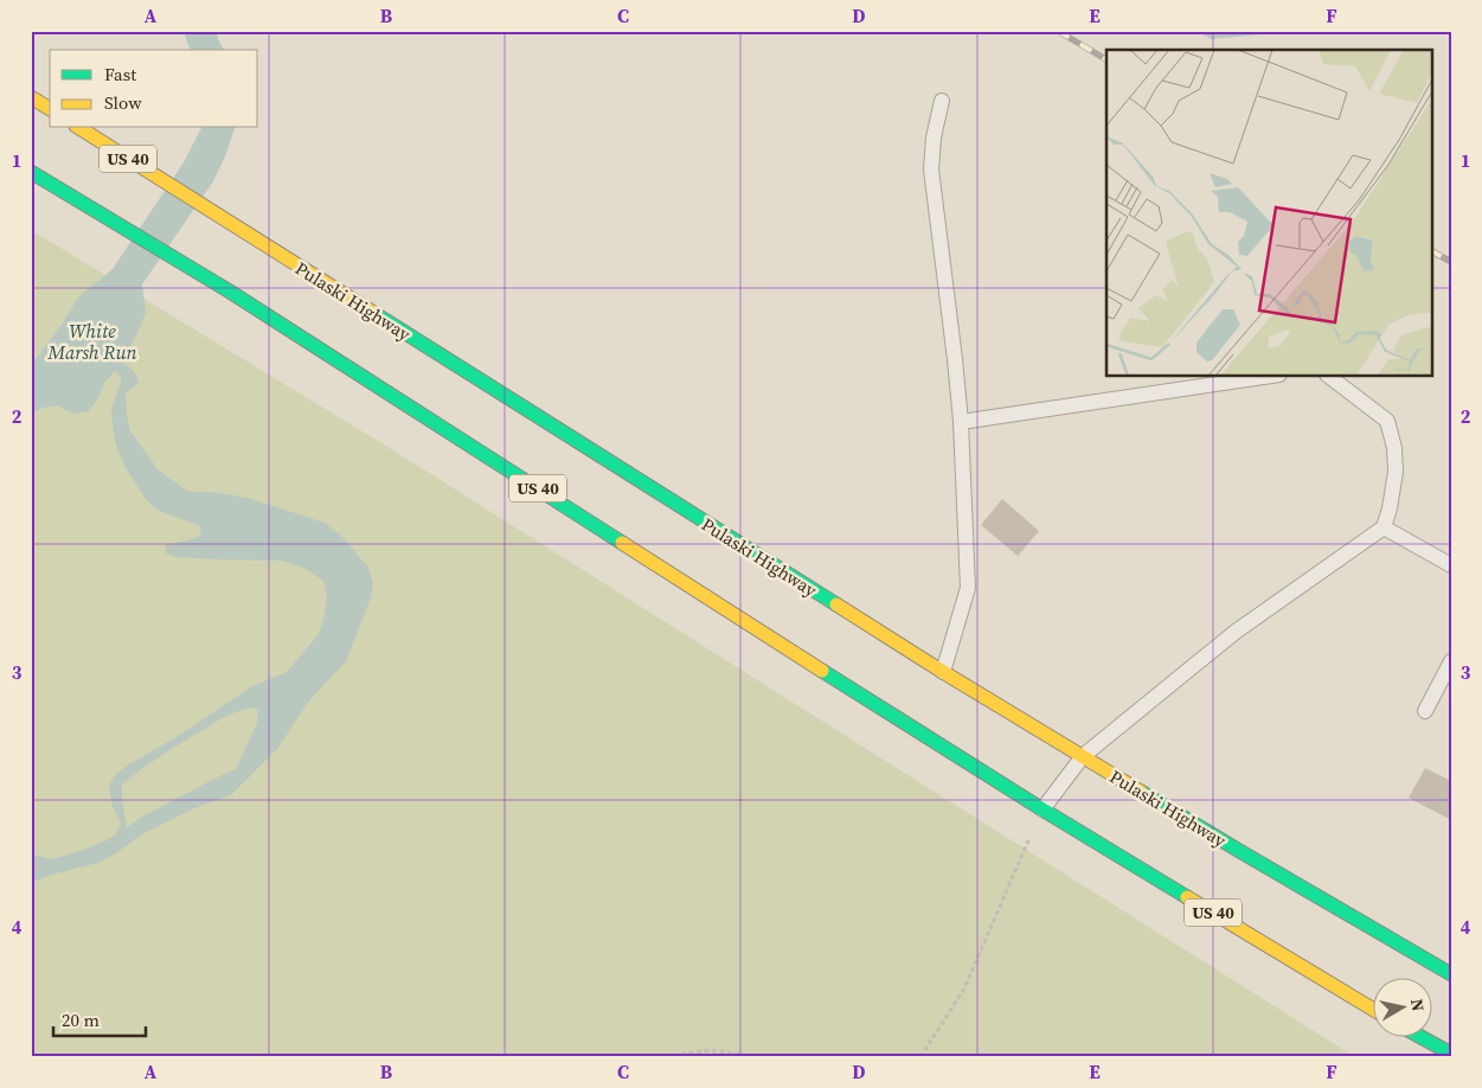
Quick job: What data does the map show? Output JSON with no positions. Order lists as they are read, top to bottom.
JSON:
{
  "streets": {
    "highway": ["US 40", "Pulaski Highway"]
  },
  "water": ["White Marsh Run"],
  "legend": ["Fast", "Slow"],
  "scale_bar": "20 m",
  "north": "right",
  "grid": {
    "columns": [
      "A",
      "B",
      "C",
      "D",
      "E",
      "F"
    ],
    "rows": [
      "1",
      "2",
      "3",
      "4"
    ]
  }
}
